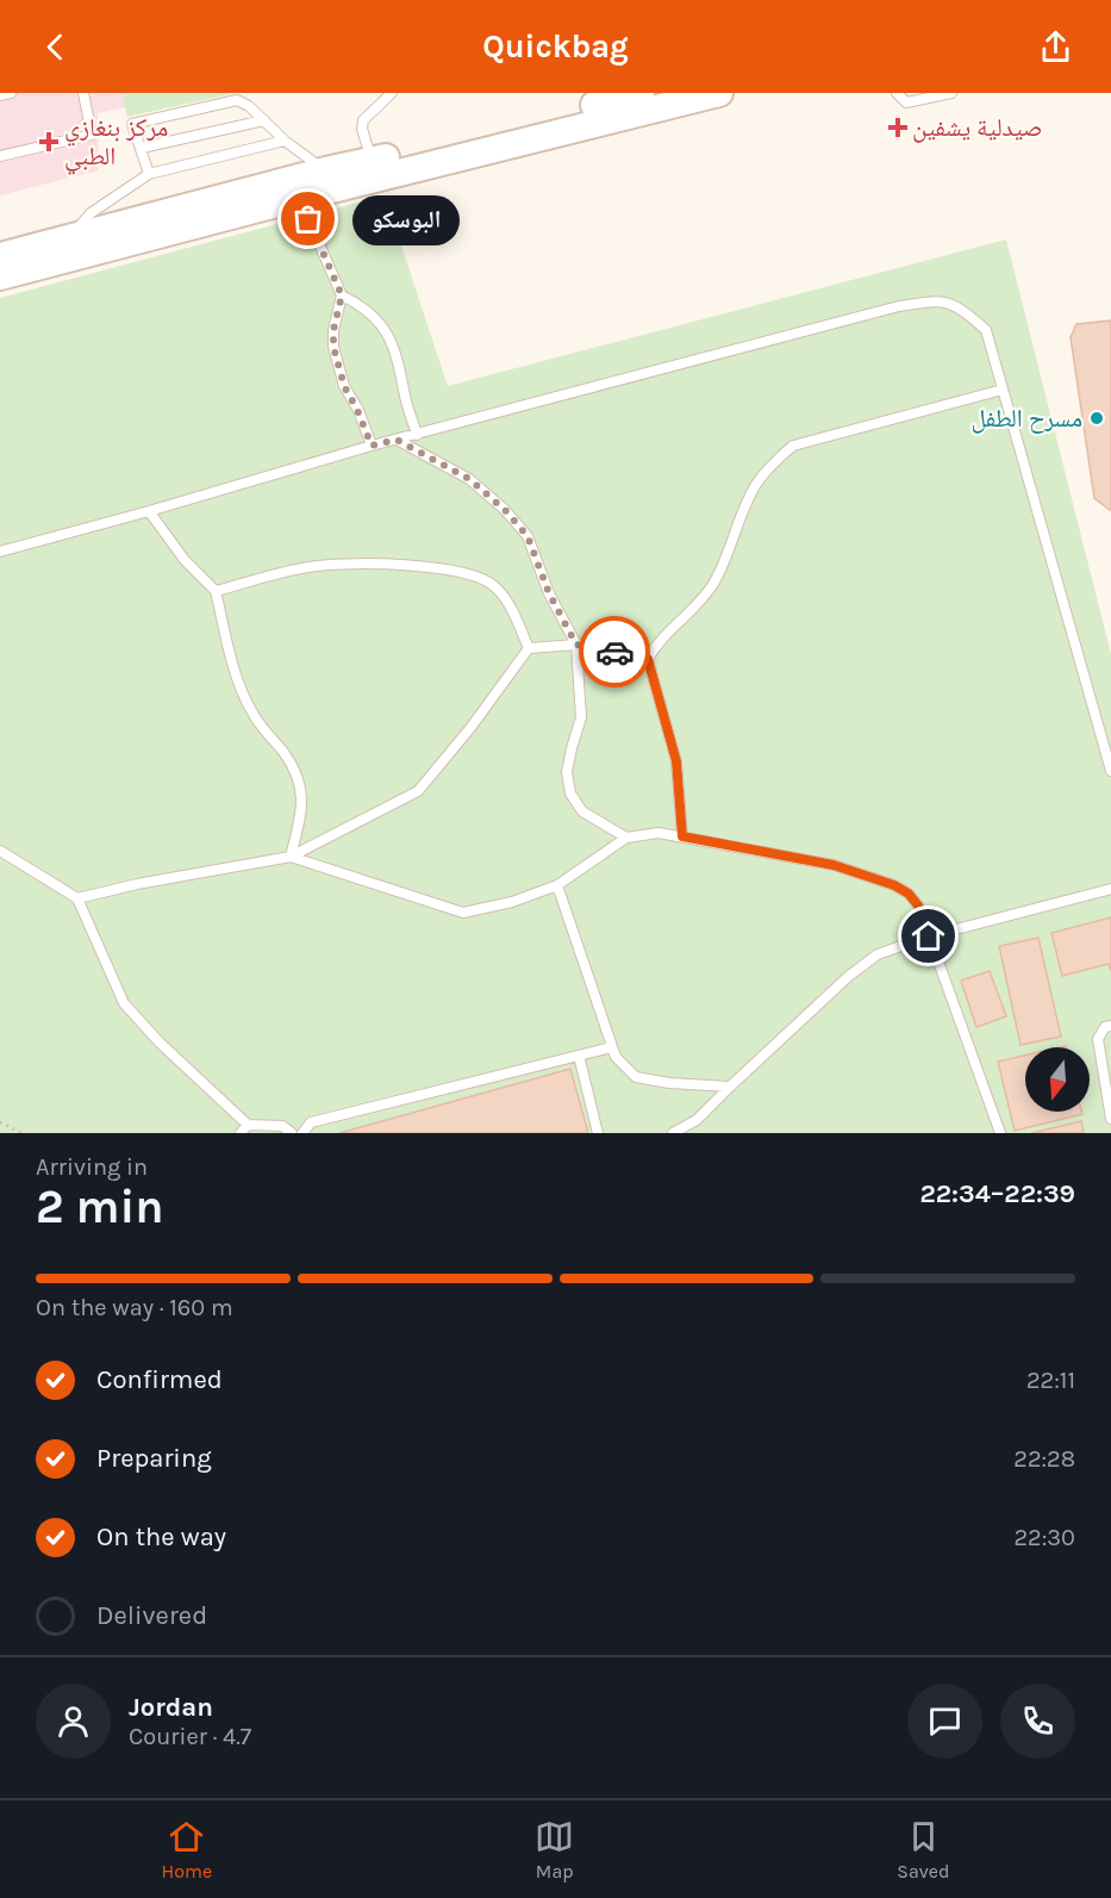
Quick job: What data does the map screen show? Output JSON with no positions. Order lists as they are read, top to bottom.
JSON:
{
  "places": {
    "health": ["صيدلية يشفين", "مركز بنغازي الطبي"],
    "other": ["البوسكو", "مسرح الطفل"]
  },
  "north": "bottom",
  "page": {
    "header": "Quickbag",
    "bubble": "البوسكو",
    "heading": ["2 min", "Arriving in", "22:34–22:39"],
    "panel": ["Jordan", "Courier · 4.7"],
    "bar": "On the way · 160 m",
    "list": [
      ["Confirmed", "22:11"],
      ["Preparing", "22:28"],
      ["On the way", "22:30"],
      "Delivered"
    ],
    "tabs": ["Home", "Map", "Saved"]
  }
}
